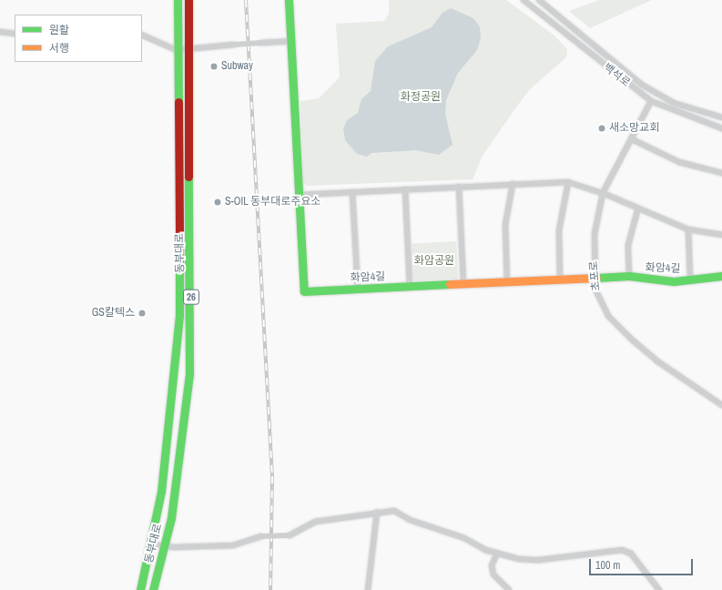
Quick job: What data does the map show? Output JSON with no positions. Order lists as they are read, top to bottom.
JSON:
{
  "streets": {
    "main road": ["동부대로", "화암4길", "26"],
    "street": ["백석로", "초포로"]
  },
  "crossings": [
    ["백석로", "초포로"],
    ["화암4길", "초포로"]
  ],
  "parks": ["화정공원", "화암공원"],
  "places": [
    "Subway",
    "새소망교회",
    "S-OIL 동부대로주요소",
    "GS칼텍스"
  ],
  "legend": ["원활", "서행"],
  "scale_bar": "100 m"
}
